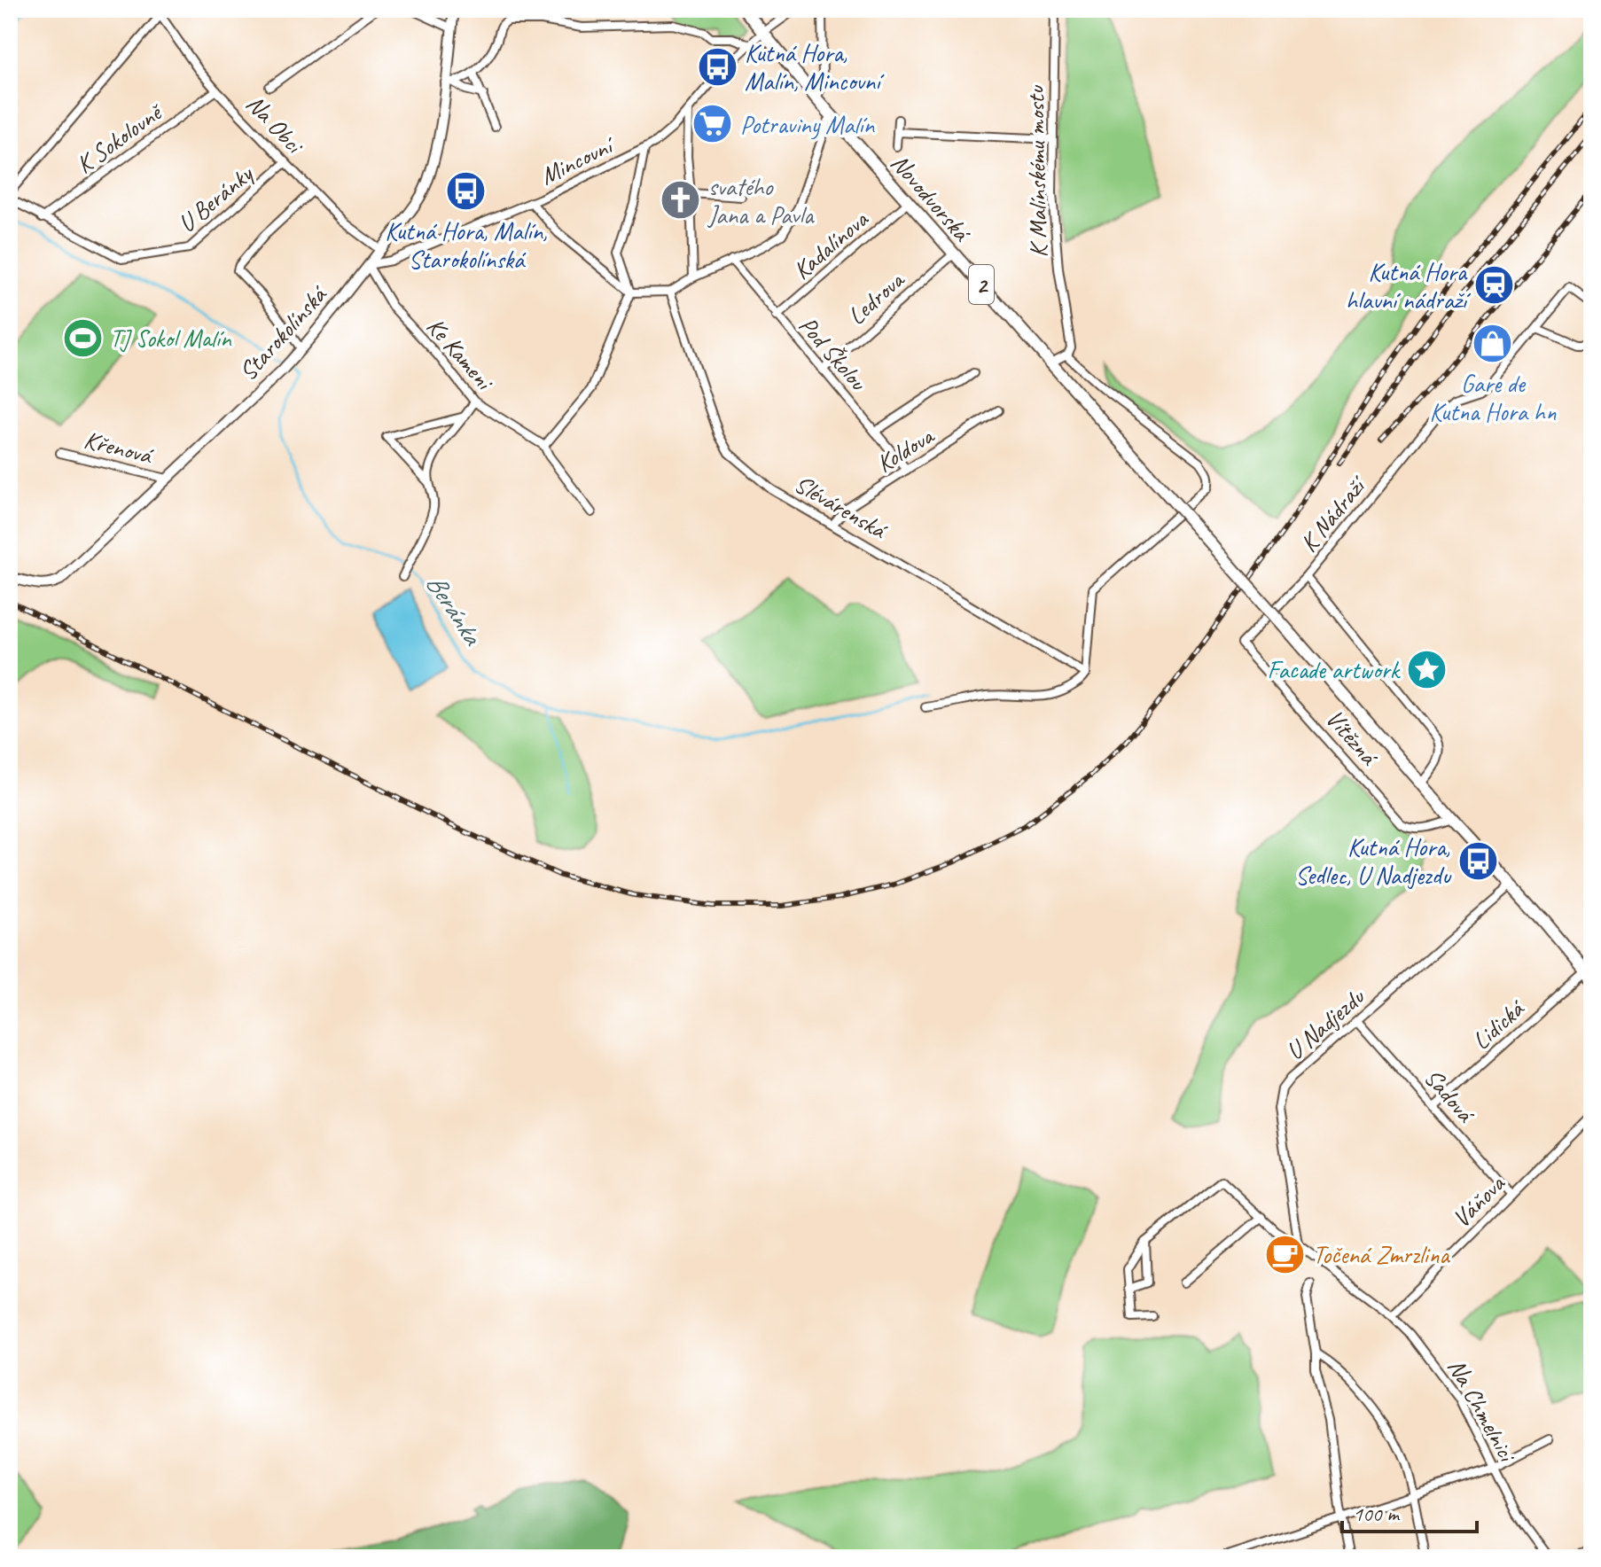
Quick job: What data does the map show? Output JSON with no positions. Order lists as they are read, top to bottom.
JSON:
{
  "streets": {
    "main road": ["Novodvorská", "2", "Vítězná"],
    "street": [
      "Na Obci",
      "K Sokolovně",
      "Mincovní",
      "K Malínskému mostu",
      "U Beránky",
      "Kadalínova",
      "Ledrova",
      "Starokolínská",
      "Ke Kameni",
      "Pod Školou",
      "Křenová",
      "Koldova",
      "Slévárenská",
      "K Nádraží",
      "U Nadjezdu",
      "Lidická",
      "Sadová",
      "Váňova",
      "Na Chmelnici"
    ]
  },
  "crossings": [
    ["Na Obci", "K Sokolovně"],
    ["Na Obci", "U Beránky"],
    ["Na Obci", "Starokolínská"],
    ["K Sokolovně", "U Beránky"],
    ["Mincovní", "Novodvorská"],
    ["Mincovní", "Starokolínská"],
    ["Mincovní", "Ke Kameni"],
    ["Novodvorská", "Kadalínova"],
    ["Novodvorská", "Ledrova"],
    ["Novodvorská", "Vítězná"],
    ["Kadalínova", "Pod Školou"],
    ["Ledrova", "Pod Školou"],
    ["Starokolínská", "Ke Kameni"],
    ["Starokolínská", "Křenová"],
    ["Pod Školou", "Koldova"],
    ["Koldova", "Slévárenská"],
    ["K Nádraží", "Vítězná"],
    ["Vítězná", "U Nadjezdu"],
    ["Vítězná", "Lidická"],
    ["U Nadjezdu", "Sadová"],
    ["U Nadjezdu", "Na Chmelnici"],
    ["Lidická", "Sadová"],
    ["Sadová", "Váňova"],
    ["Váňova", "Na Chmelnici"]
  ],
  "water": ["Beránka"],
  "places": {
    "bus stop": ["Kutná Hora, Malín, Mincovní", "Kutná Hora, Malín, Starokolínská", "Kutná Hora, Sedlec, U Nadjezdu"],
    "supermarket": ["Potraviny Malín"],
    "church": ["svatého Jana a Pavla"],
    "station": ["Kutná Hora hlavní nádraží"],
    "sports": ["TJ Sokol Malín"],
    "shop": ["Gare de Kutna Hora hn"],
    "place": ["Facade artwork"],
    "cafe": ["Točená Zmrzlina"]
  },
  "scale_bar": "100 m"
}
